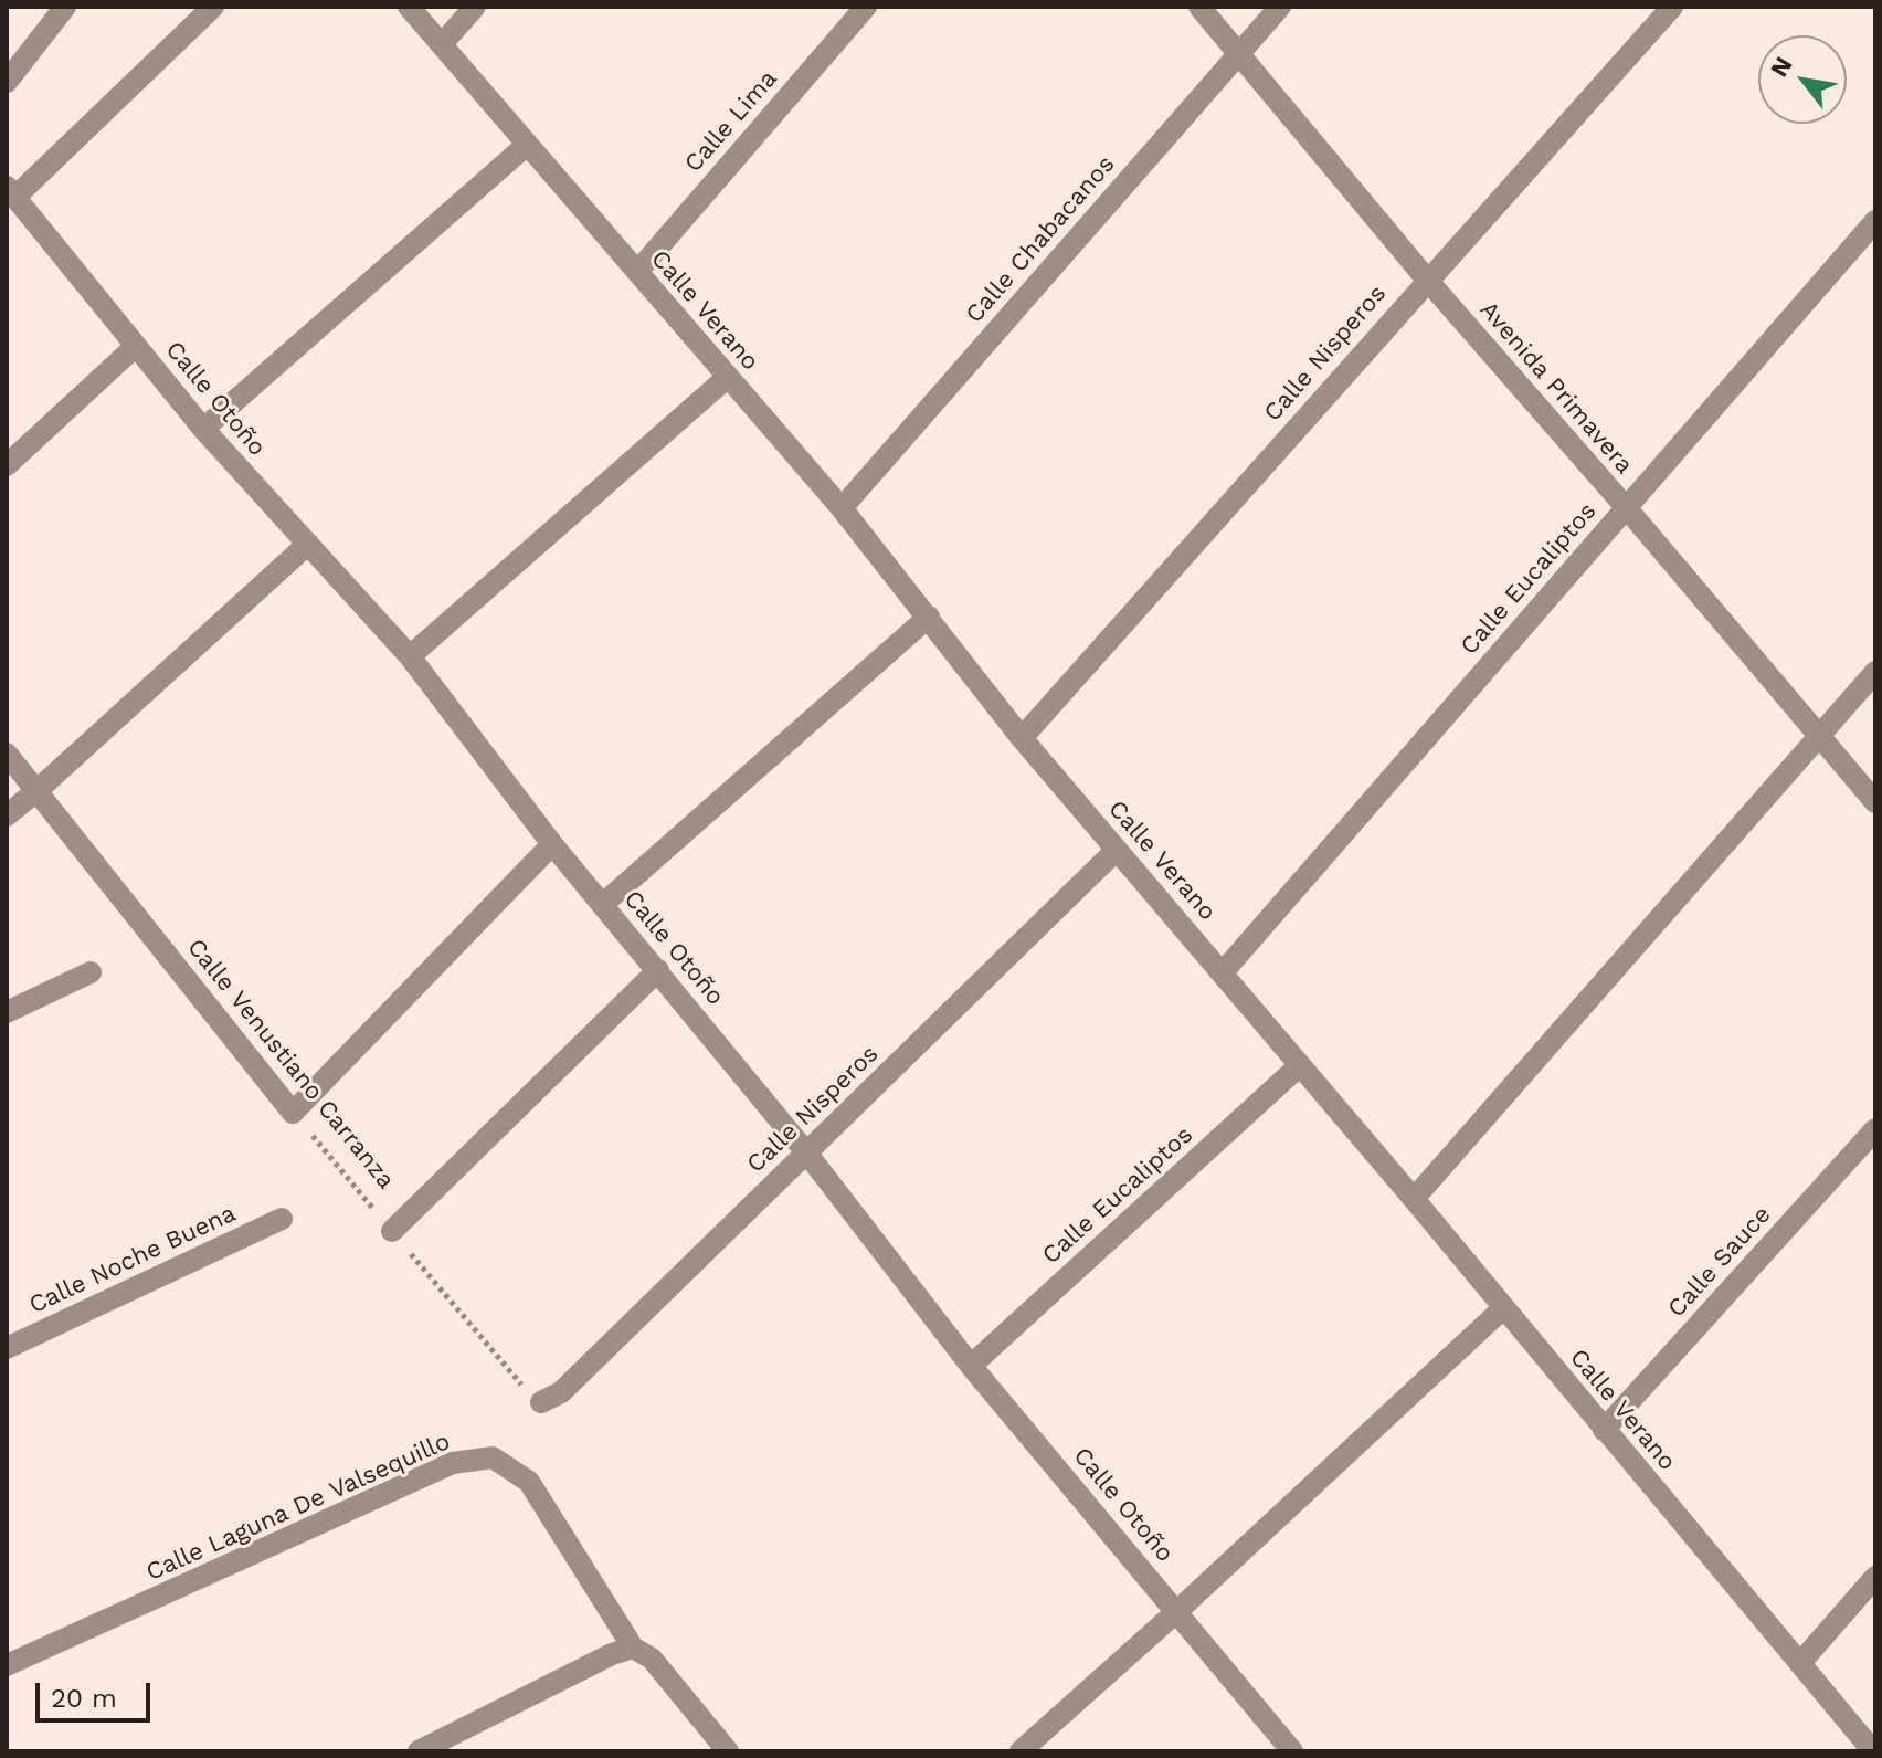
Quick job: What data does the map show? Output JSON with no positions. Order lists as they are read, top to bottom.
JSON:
{
  "streets": {
    "street": [
      "Calle Lima",
      "Calle Chabacanos",
      "Calle Verano",
      "Calle Nisperos",
      "Avenida Primavera",
      "Calle Otoño",
      "Calle Eucaliptos",
      "Calle Venustiano Carranza",
      "Calle Noche Buena",
      "Calle Sauce",
      "Calle Laguna De Valsequillo"
    ]
  },
  "crossings": [
    ["Calle Lima", "Calle Verano"],
    ["Calle Chabacanos", "Calle Verano"],
    ["Calle Chabacanos", "Avenida Primavera"],
    ["Calle Verano", "Calle Nisperos"],
    ["Calle Verano", "Calle Eucaliptos"],
    ["Calle Verano", "Calle Sauce"],
    ["Calle Nisperos", "Avenida Primavera"],
    ["Calle Nisperos", "Calle Otoño"],
    ["Calle Nisperos", "Calle Venustiano Carranza"],
    ["Avenida Primavera", "Calle Eucaliptos"],
    ["Calle Otoño", "Calle Eucaliptos"]
  ],
  "scale_bar": "20 m",
  "north": "top left"
}
